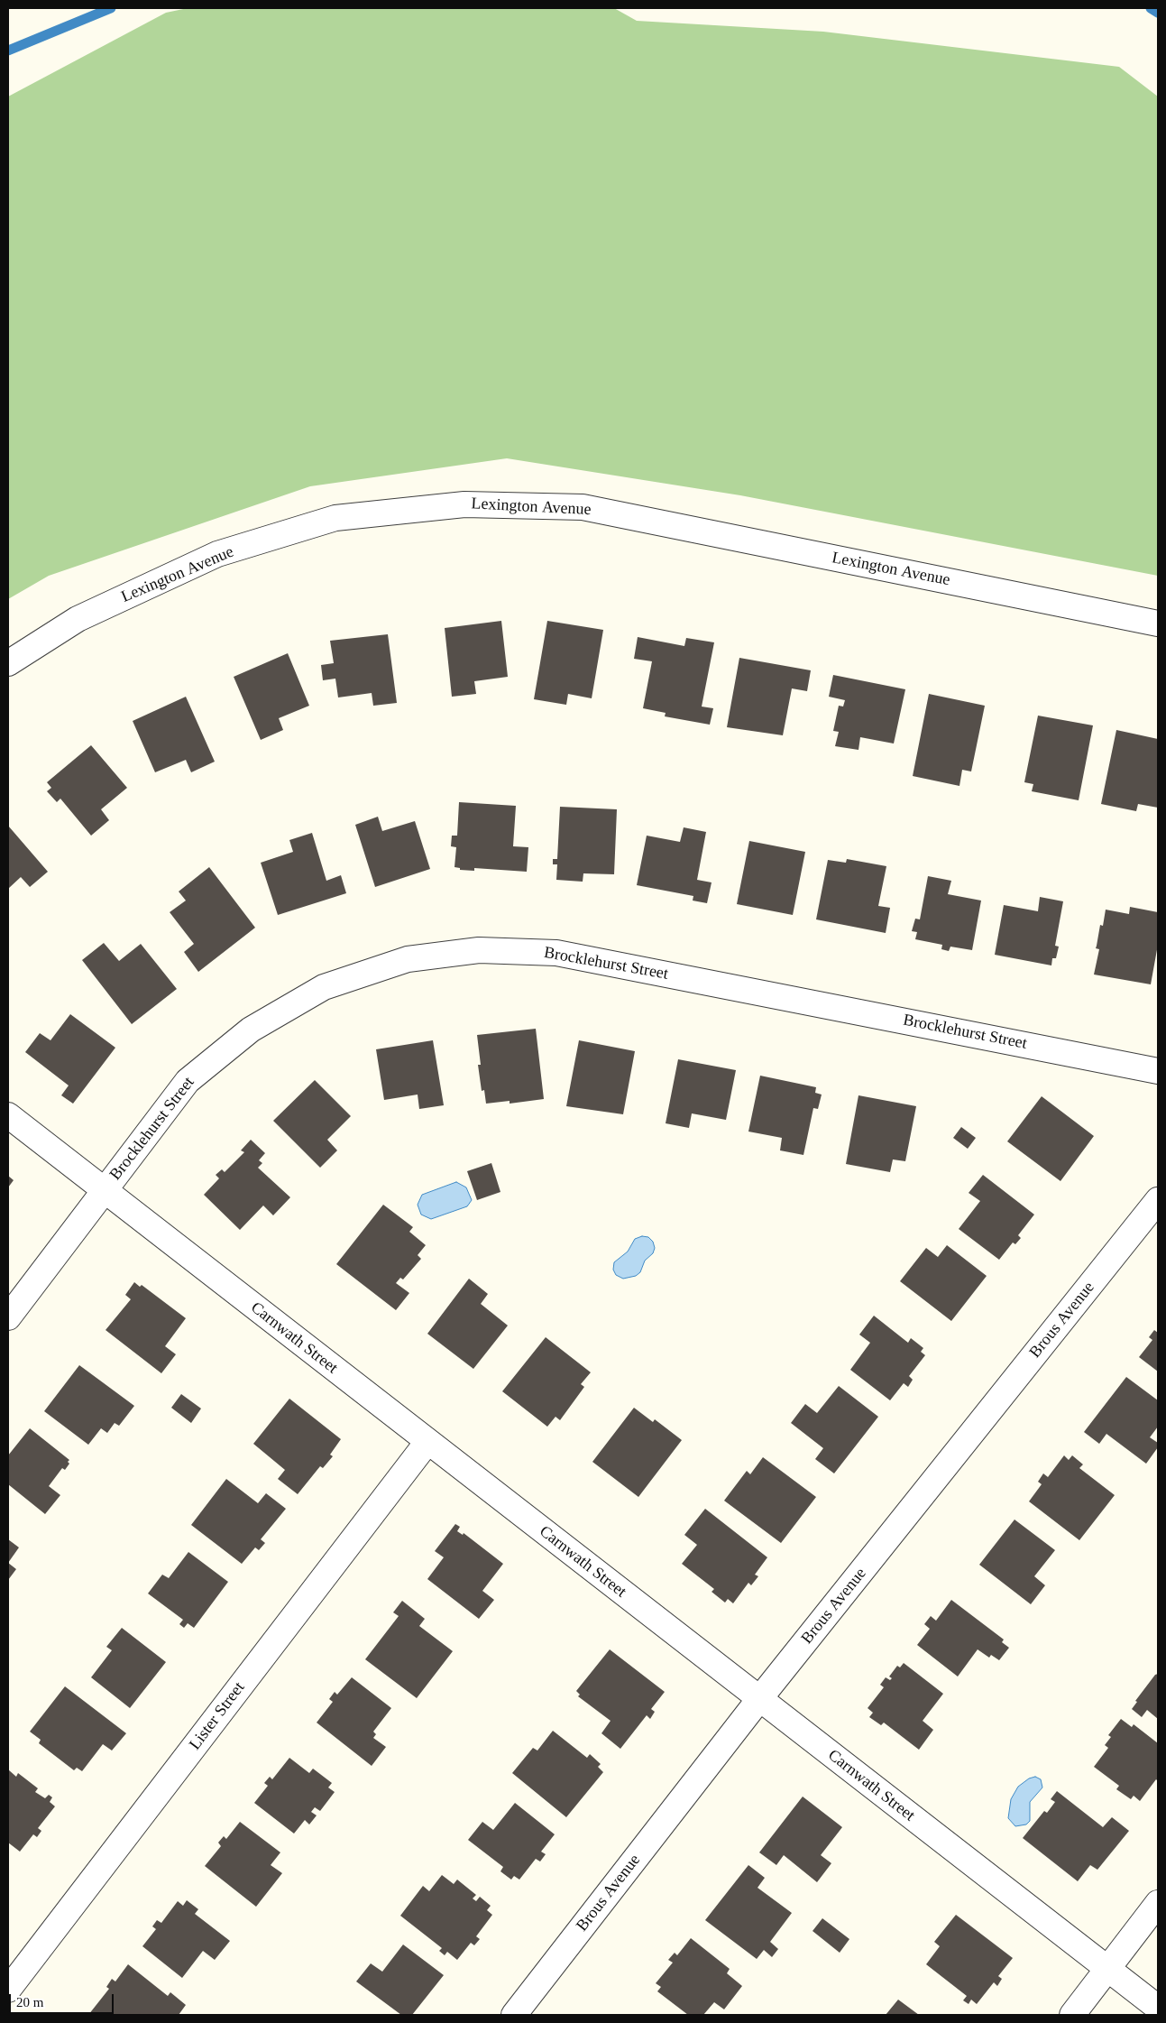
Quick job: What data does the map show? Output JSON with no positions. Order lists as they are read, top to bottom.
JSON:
{
  "streets": {
    "street": [
      "Lexington Avenue",
      "Brocklehurst Street",
      "Brous Avenue",
      "Carnwath Street",
      "Lister Street"
    ]
  },
  "crossings": [
    ["Brocklehurst Street", "Carnwath Street"],
    ["Brous Avenue", "Carnwath Street"],
    ["Carnwath Street", "Lister Street"]
  ],
  "scale_bar": "20 m"
}
